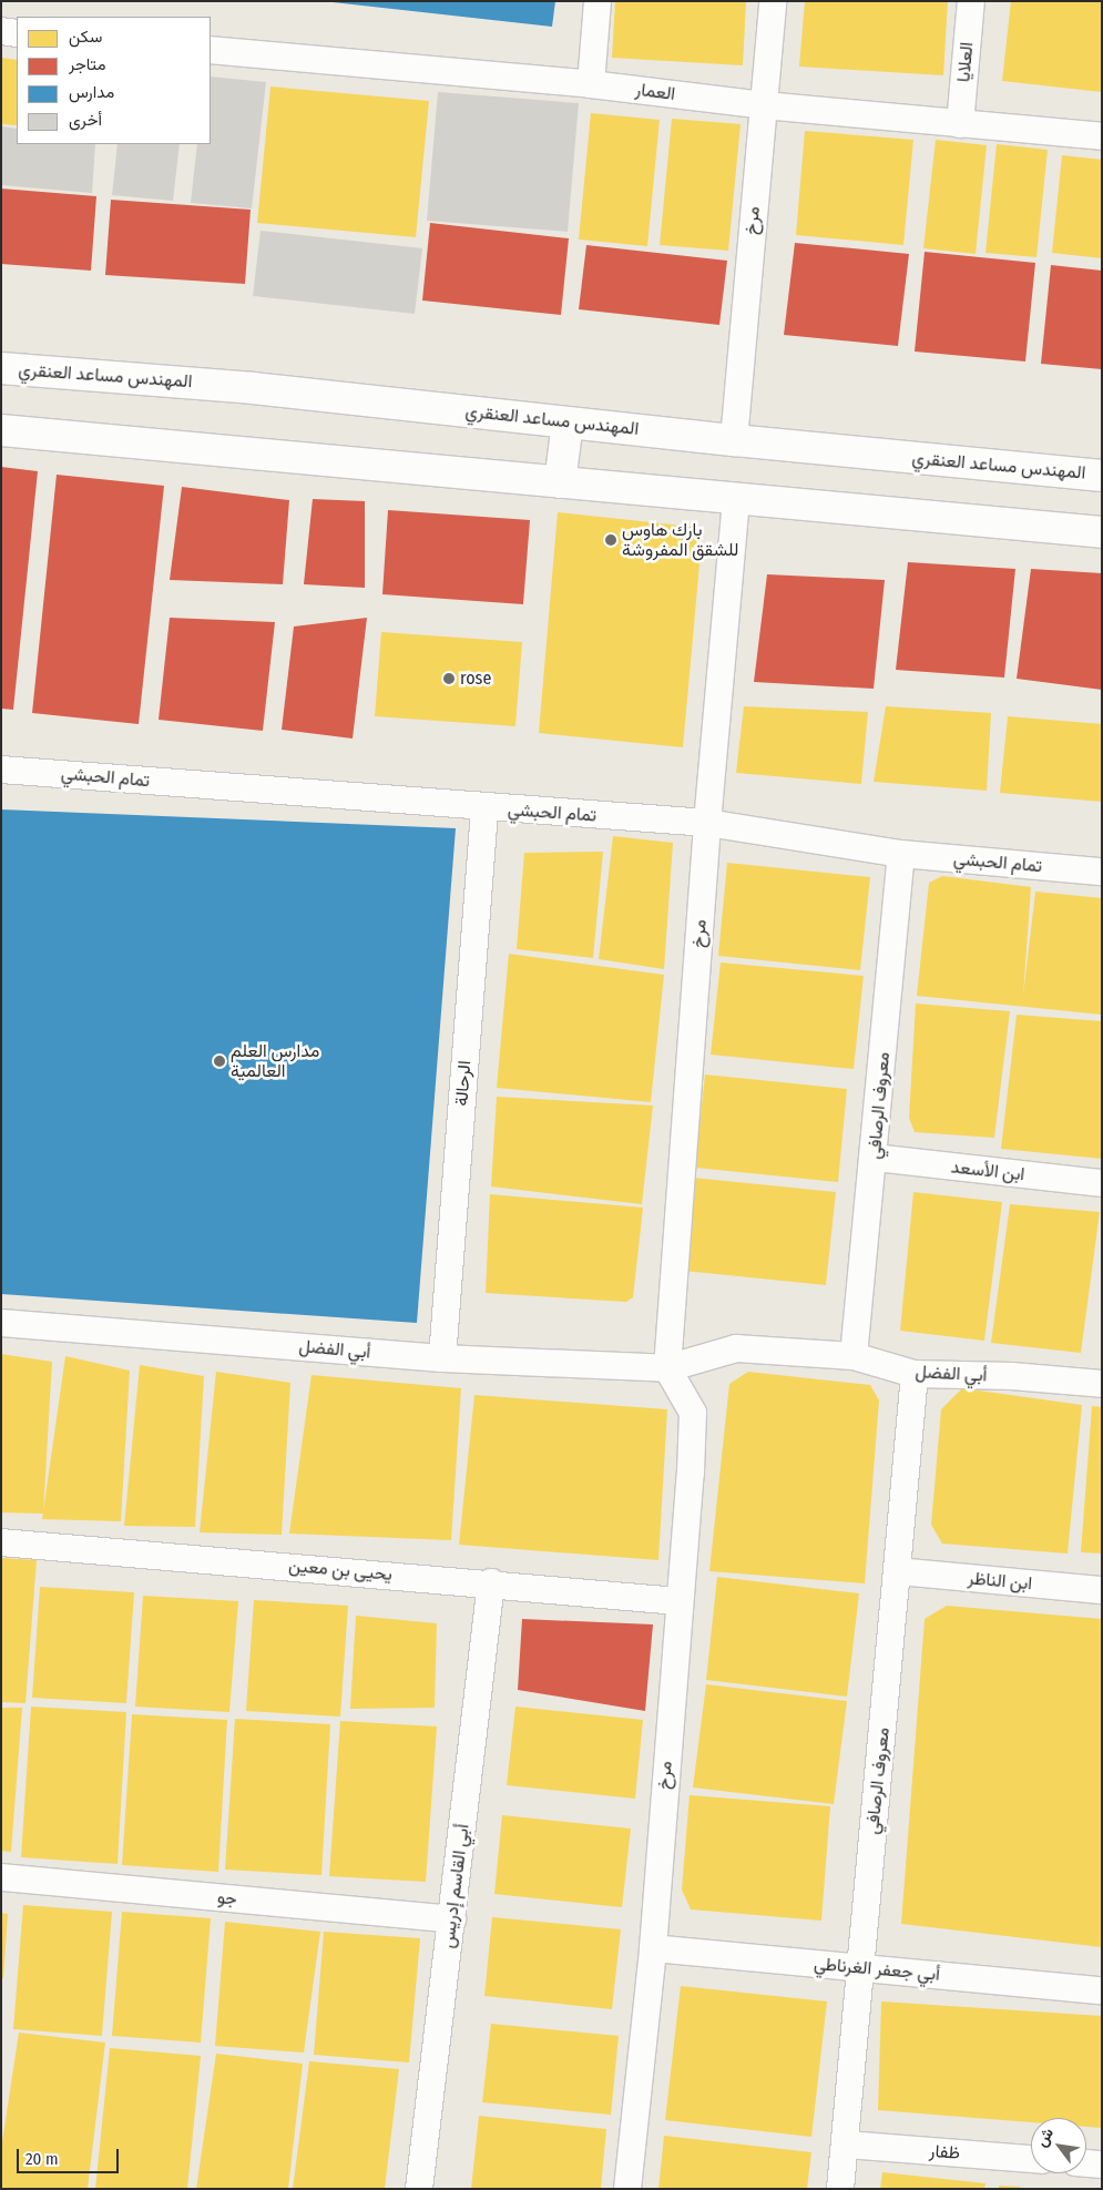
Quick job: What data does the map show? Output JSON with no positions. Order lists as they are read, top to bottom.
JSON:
{
  "streets": {
    "street": [
      "العلايا",
      "العمار",
      "مرخ",
      "المهندس مساعد العنقري",
      "تمام الحبشي",
      "الرحالة",
      "معروف الرصافي",
      "ابن الأسعد",
      "أبي الفضل",
      "يحيى بن معين",
      "ابن الناظر",
      "أبي القاسم إدريس",
      "جو",
      "أبي جعفر الغرناطي",
      "ظفار"
    ]
  },
  "crossings": [
    ["العلايا", "العمار"],
    ["العمار", "مرخ"],
    ["مرخ", "المهندس مساعد العنقري"],
    ["مرخ", "تمام الحبشي"],
    ["مرخ", "أبي الفضل"],
    ["مرخ", "يحيى بن معين"],
    ["مرخ", "أبي جعفر الغرناطي"],
    ["تمام الحبشي", "الرحالة"],
    ["تمام الحبشي", "معروف الرصافي"],
    ["الرحالة", "أبي الفضل"],
    ["معروف الرصافي", "ابن الأسعد"],
    ["معروف الرصافي", "أبي الفضل"],
    ["معروف الرصافي", "ابن الناظر"],
    ["معروف الرصافي", "أبي جعفر الغرناطي"],
    ["معروف الرصافي", "ظفار"],
    ["يحيى بن معين", "أبي القاسم إدريس"],
    ["أبي القاسم إدريس", "جو"]
  ],
  "places": ["بارك هاوس للشقق المفروشة", "rose", "مدارس العلم العالمية"],
  "legend": [
    "سكن",
    "متاجر",
    "مدارس",
    "أخرى"
  ],
  "scale_bar": "20 m",
  "north": "top left"
}
